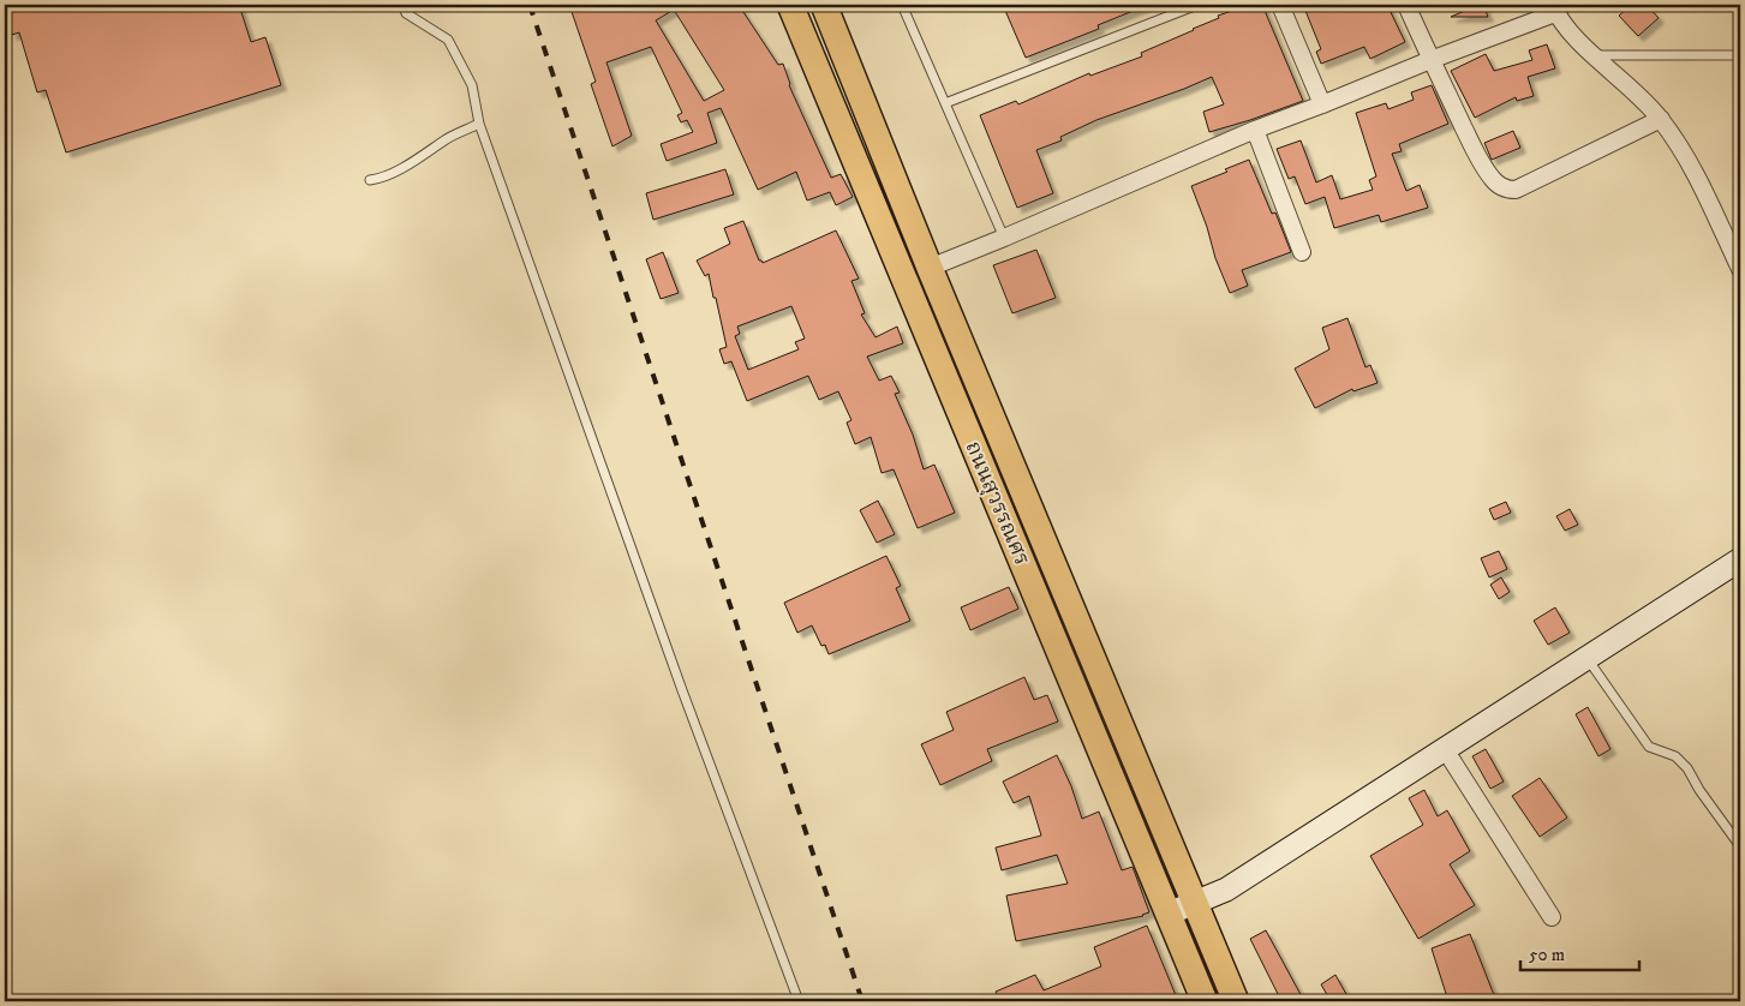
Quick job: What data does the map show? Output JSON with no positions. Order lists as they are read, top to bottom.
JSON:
{
  "streets": {
    "main road": ["ถนนสุวรรณศร"]
  },
  "scale_bar": "50 m"
}
